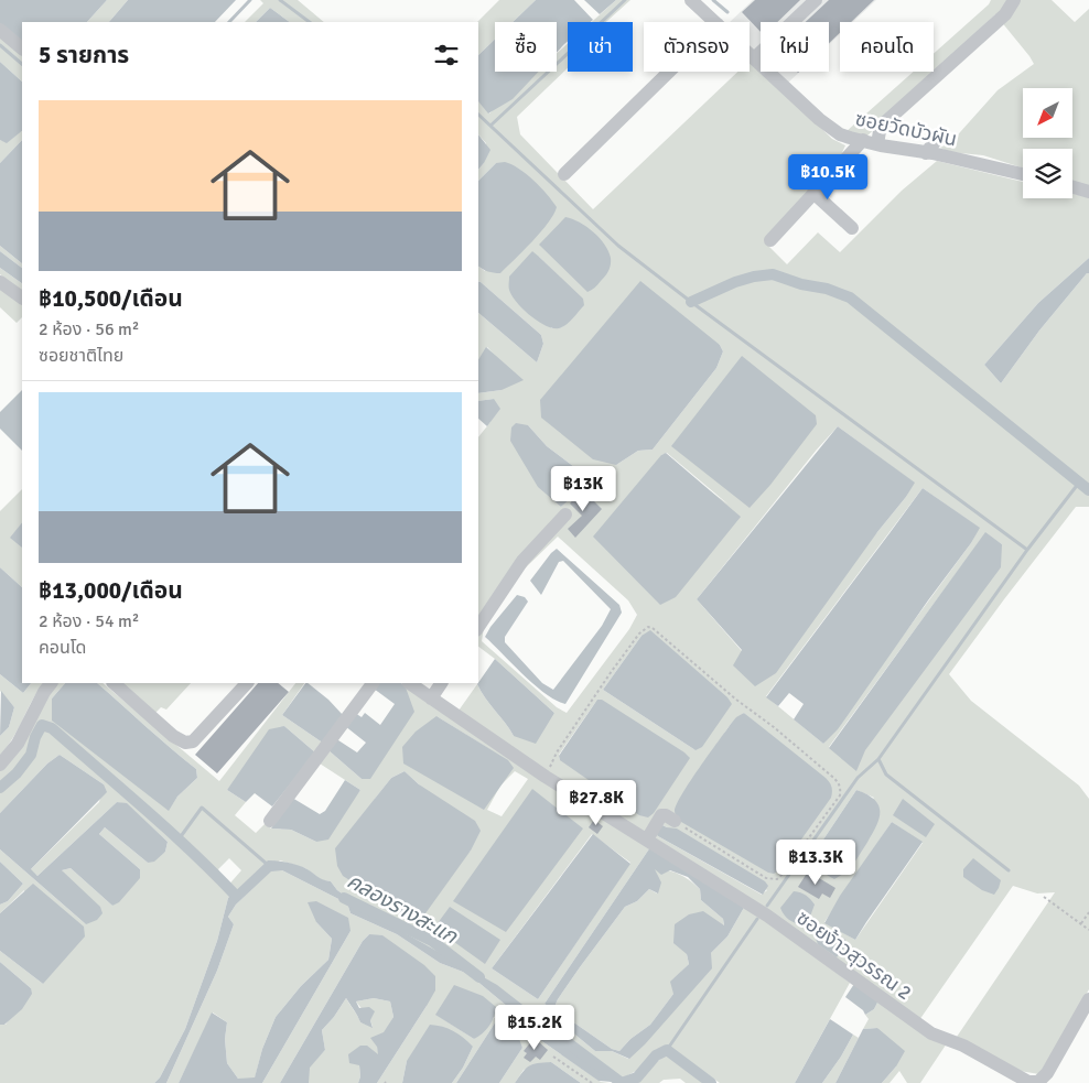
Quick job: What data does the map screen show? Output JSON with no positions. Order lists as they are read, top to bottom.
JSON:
{
  "streets": {
    "street": ["ซอยวัดบัวผัน", "ซอยง้าวสุวรรณ 2"]
  },
  "water": ["คลองรางสะแก"],
  "north": "bottom left",
  "page": {
    "chip": [
      "ซื้อ",
      "เช่า",
      "ตัวกรอง",
      "ใหม่",
      "คอนโด"
    ],
    "heading": "5 รายการ",
    "list": [
      {
        "name": "฿10,500/เดือน",
        "note": "2 ห้อง · 56 m² · ซอยชาติไทย"
      },
      {
        "name": "฿13,000/เดือน",
        "note": "2 ห้อง · 54 m² · คอนโด"
      }
    ],
    "price": [
      "฿10.5K",
      "฿13K",
      "฿27.8K",
      "฿13.3K",
      "฿15.2K"
    ]
  }
}
